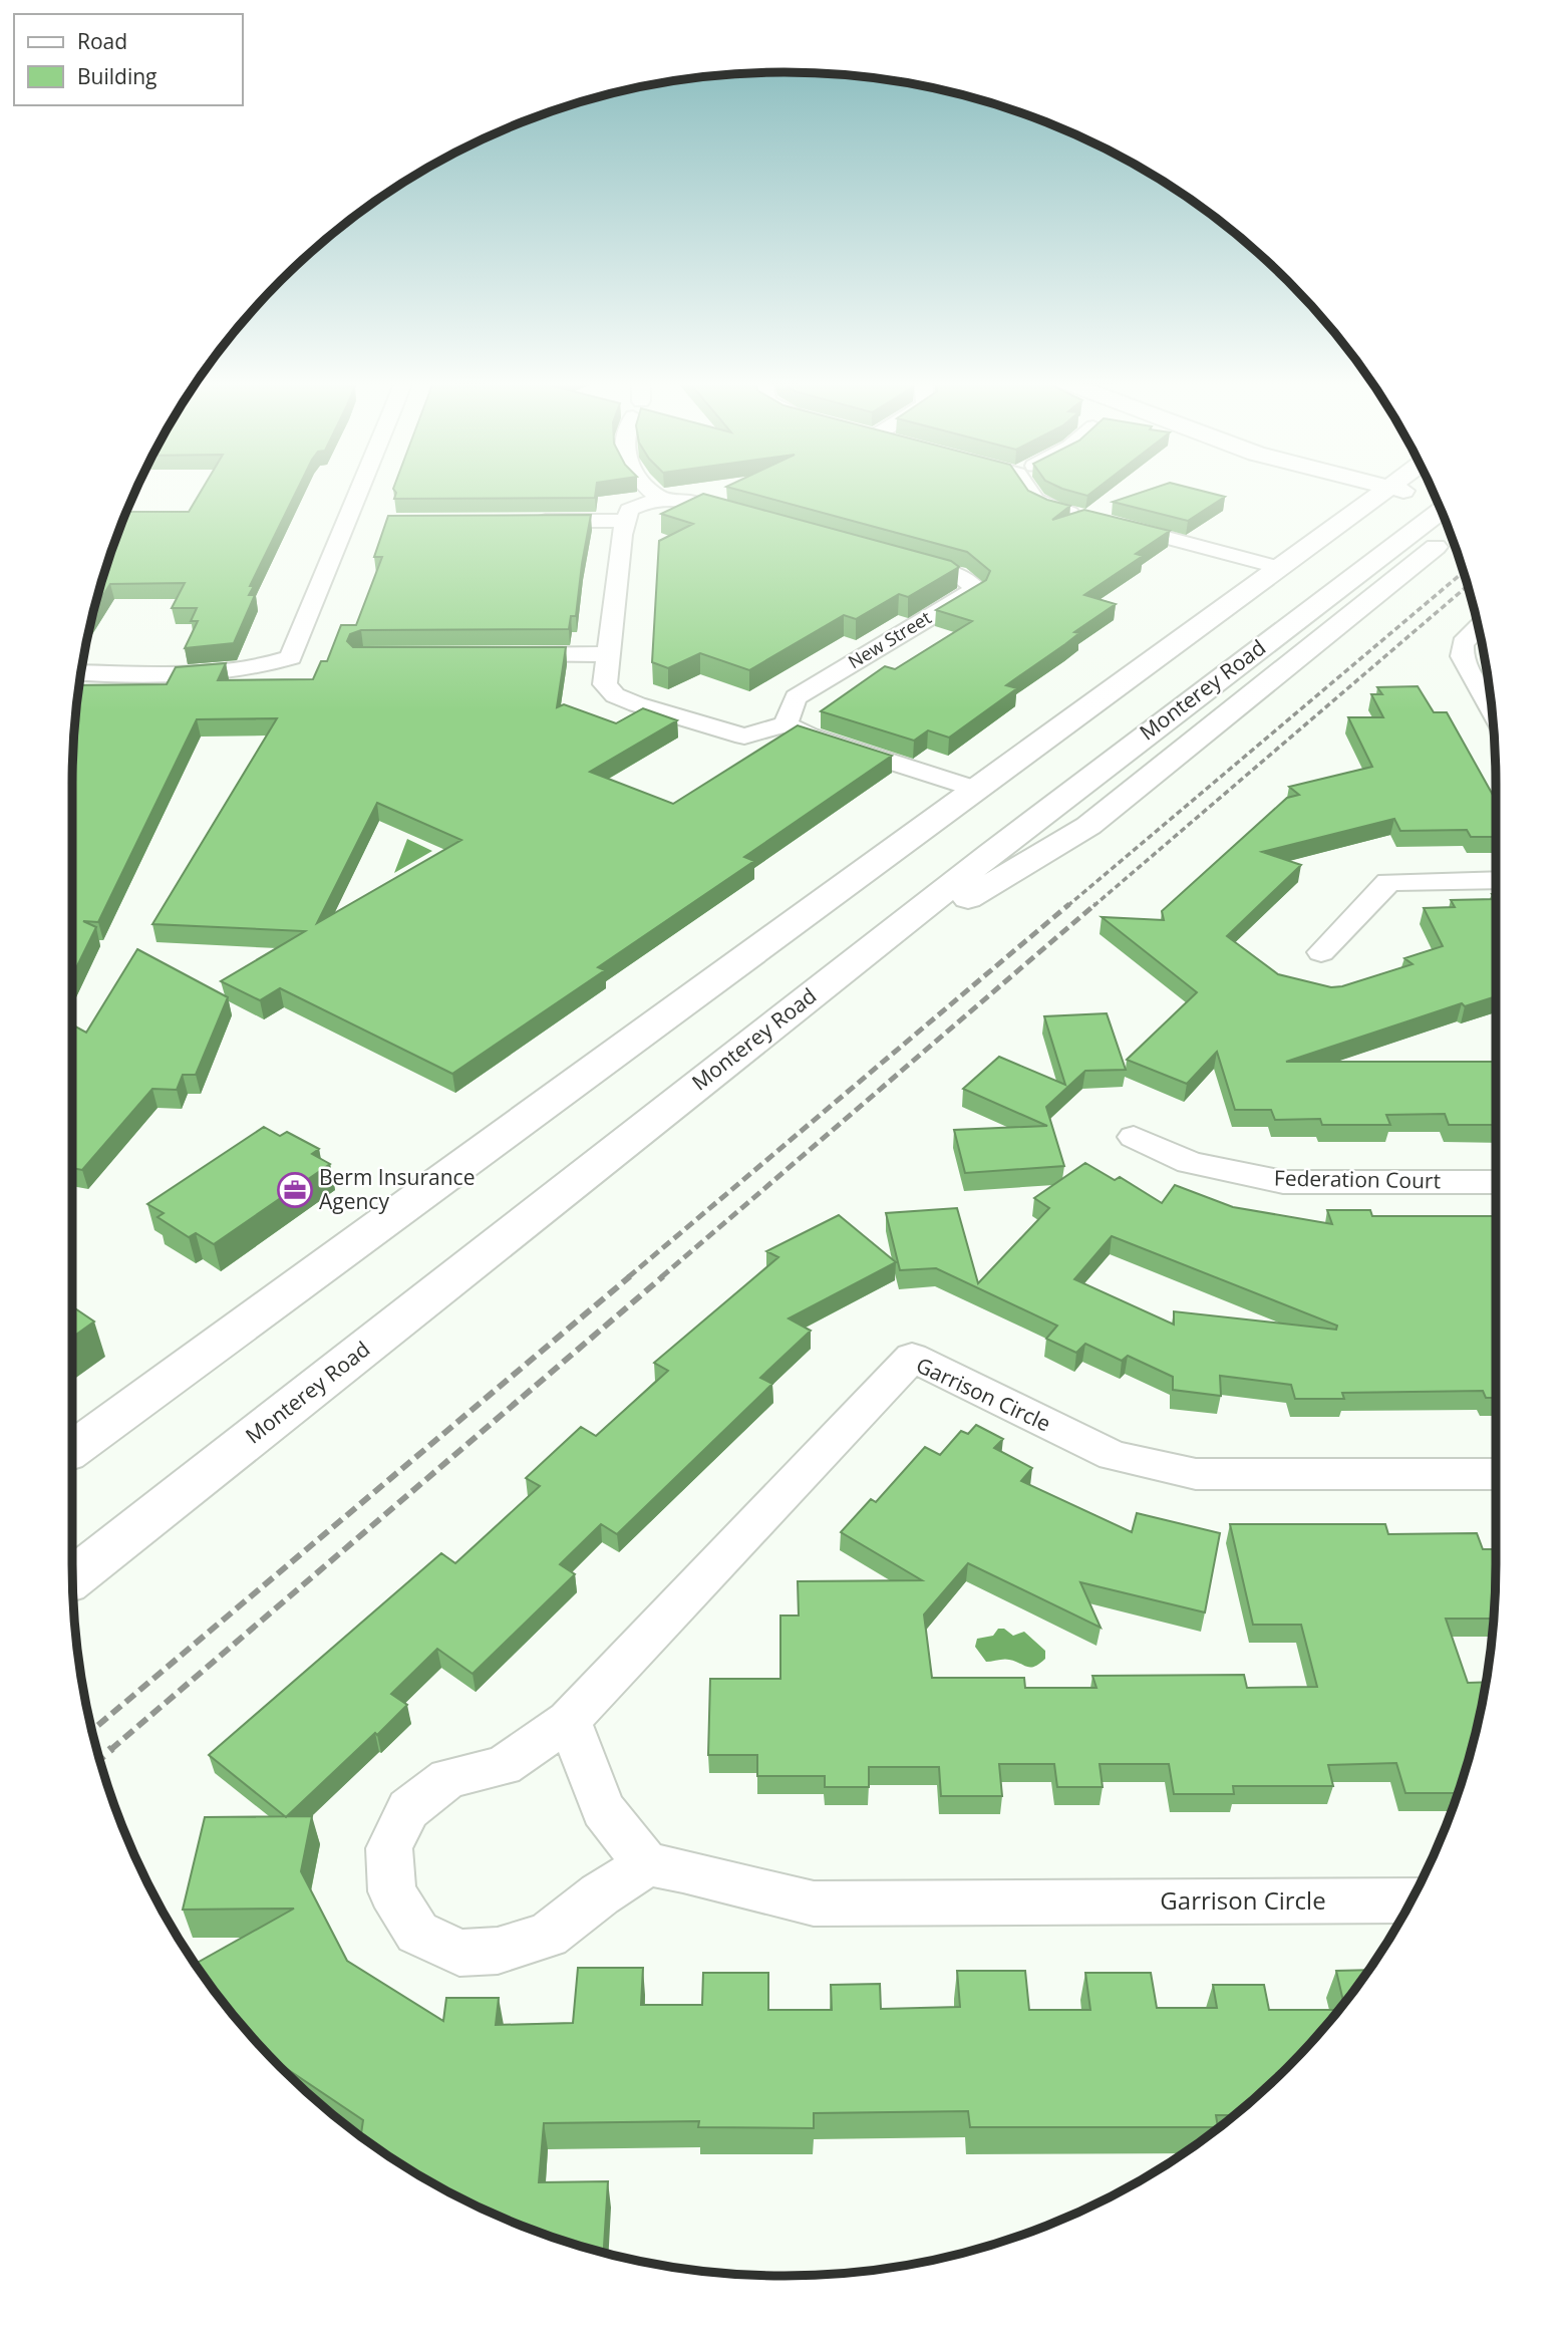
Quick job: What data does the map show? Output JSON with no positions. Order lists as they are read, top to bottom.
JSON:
{
  "streets": {
    "main road": ["Monterey Road"],
    "street": ["New Street", "Federation Court", "Garrison Circle"]
  },
  "places": {
    "office": ["Berm Insurance Agency"]
  },
  "legend": ["Road", "Building"]
}
